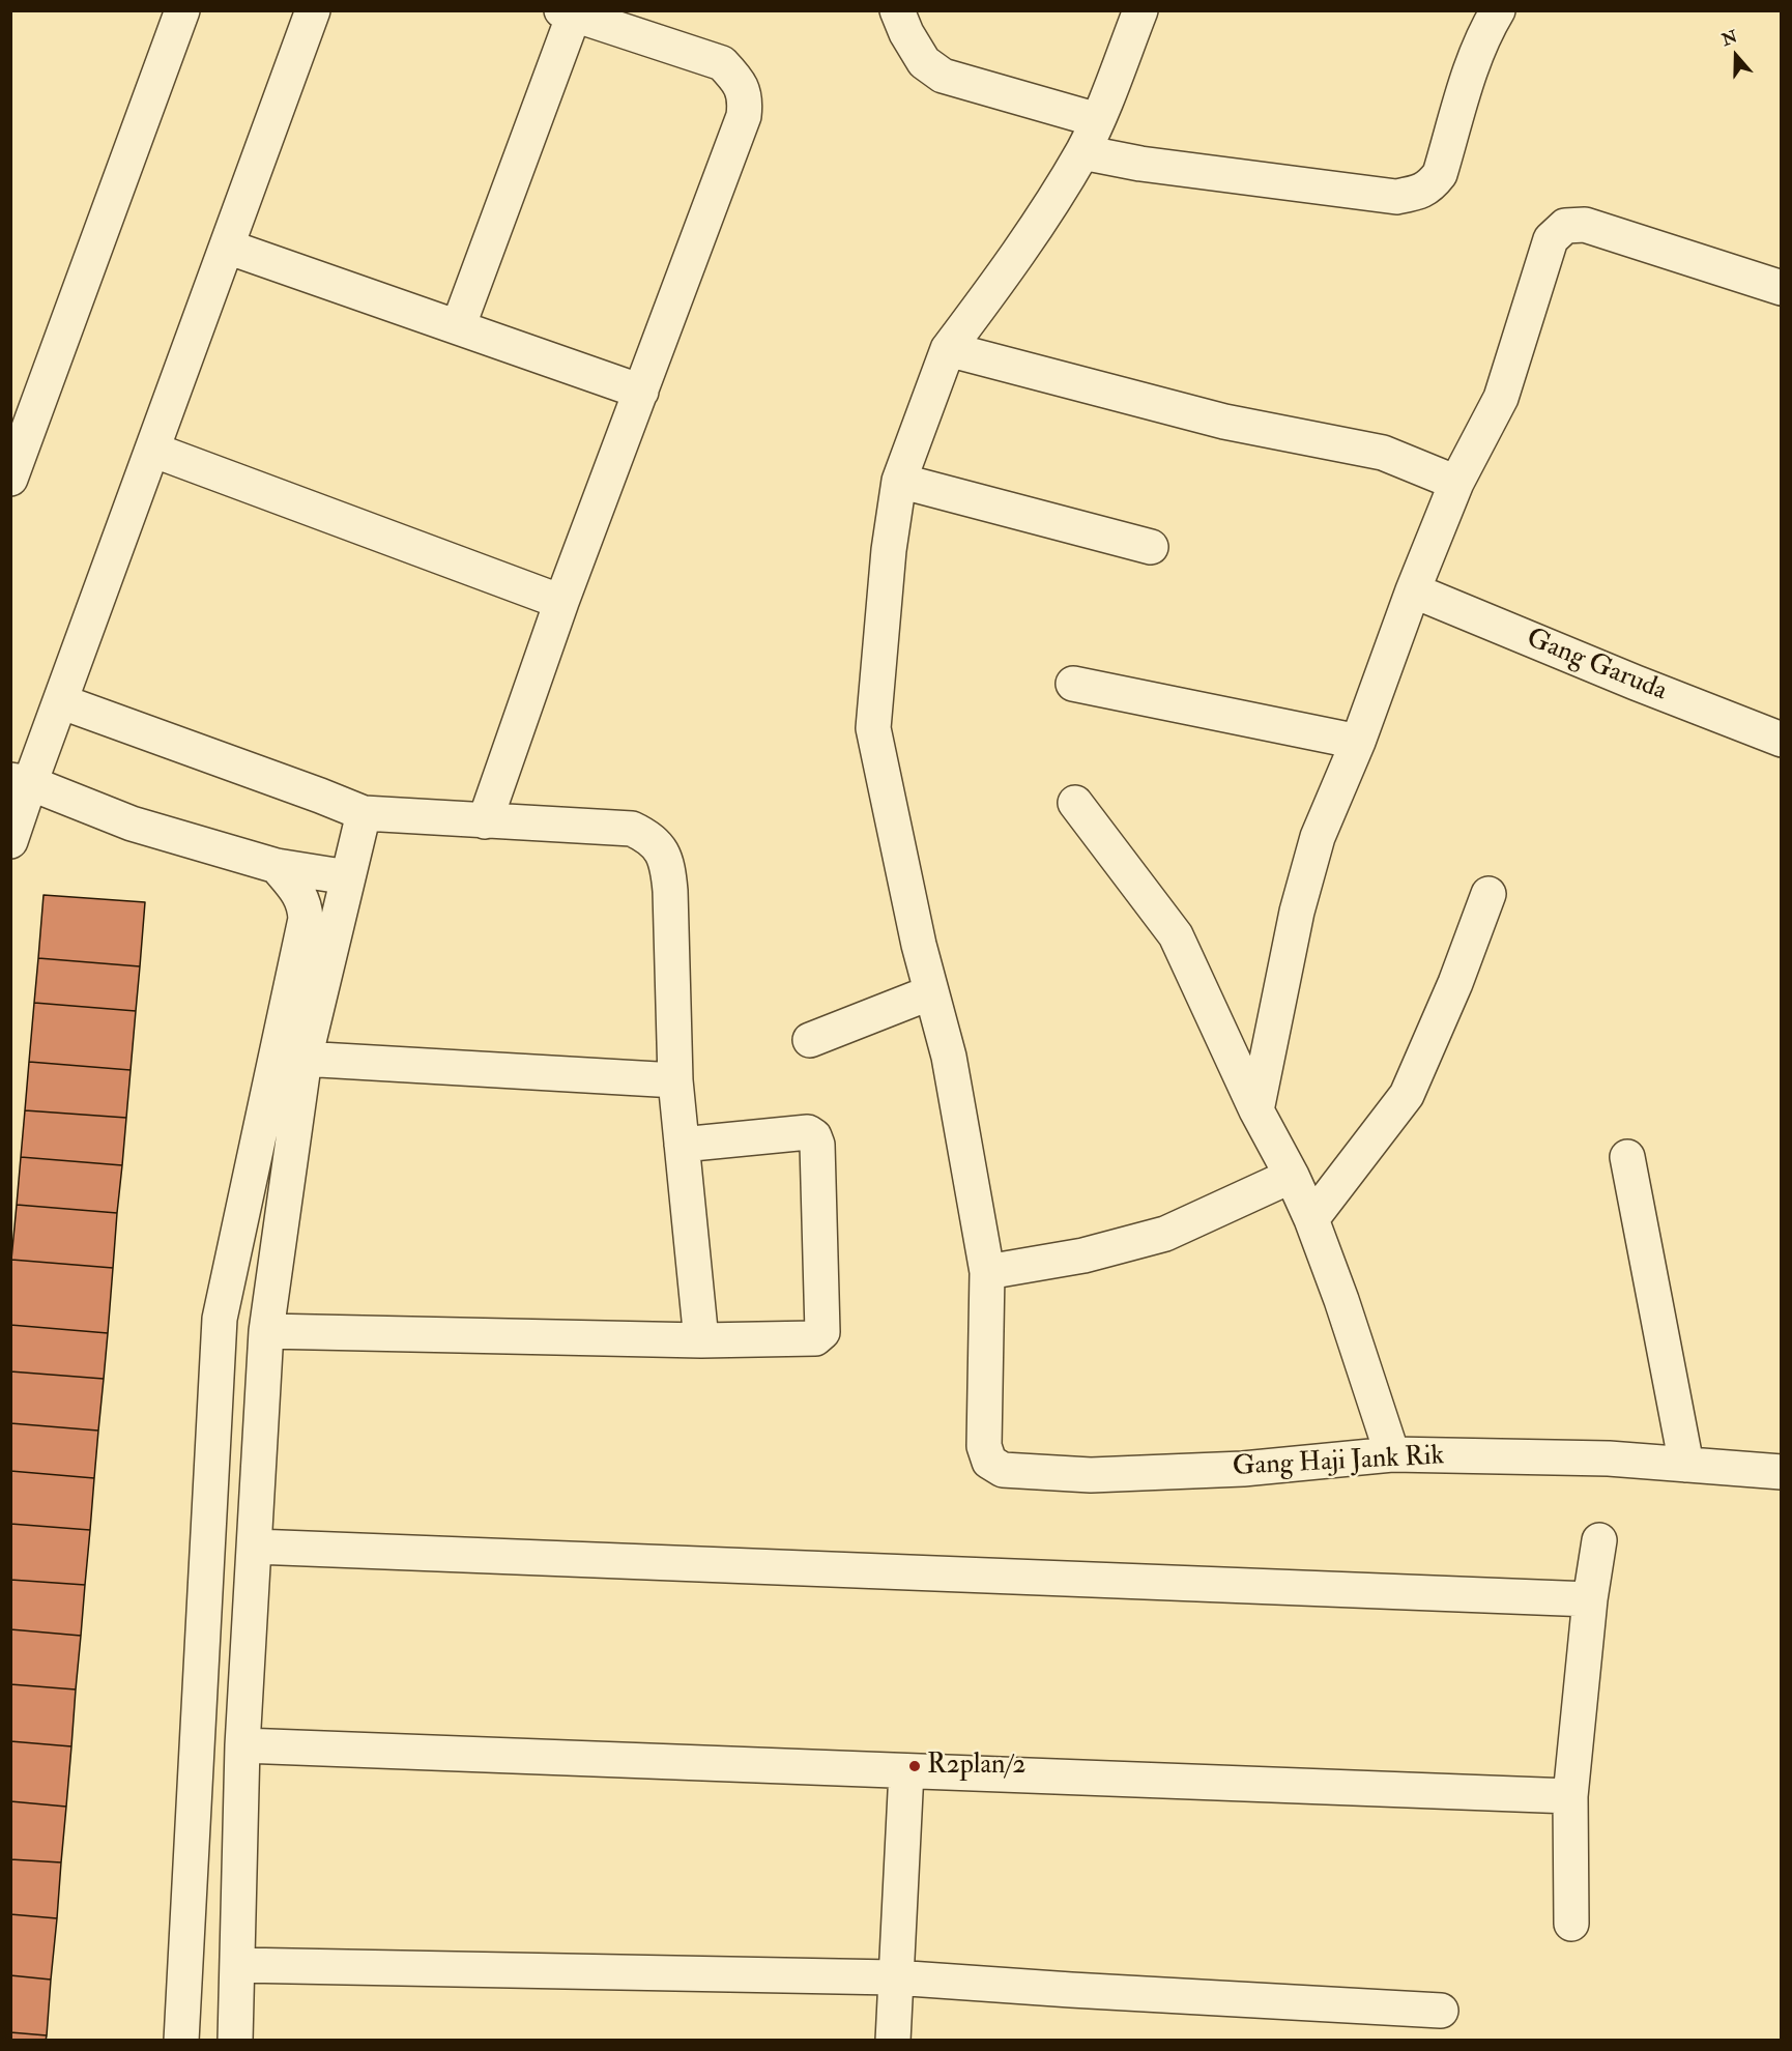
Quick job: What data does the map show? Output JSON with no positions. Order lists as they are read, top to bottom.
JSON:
{
  "streets": {
    "street": ["Gang Garuda", "Gang Haji Jank Rik"]
  },
  "places": ["R2plan/2"],
  "north": "top"
}
